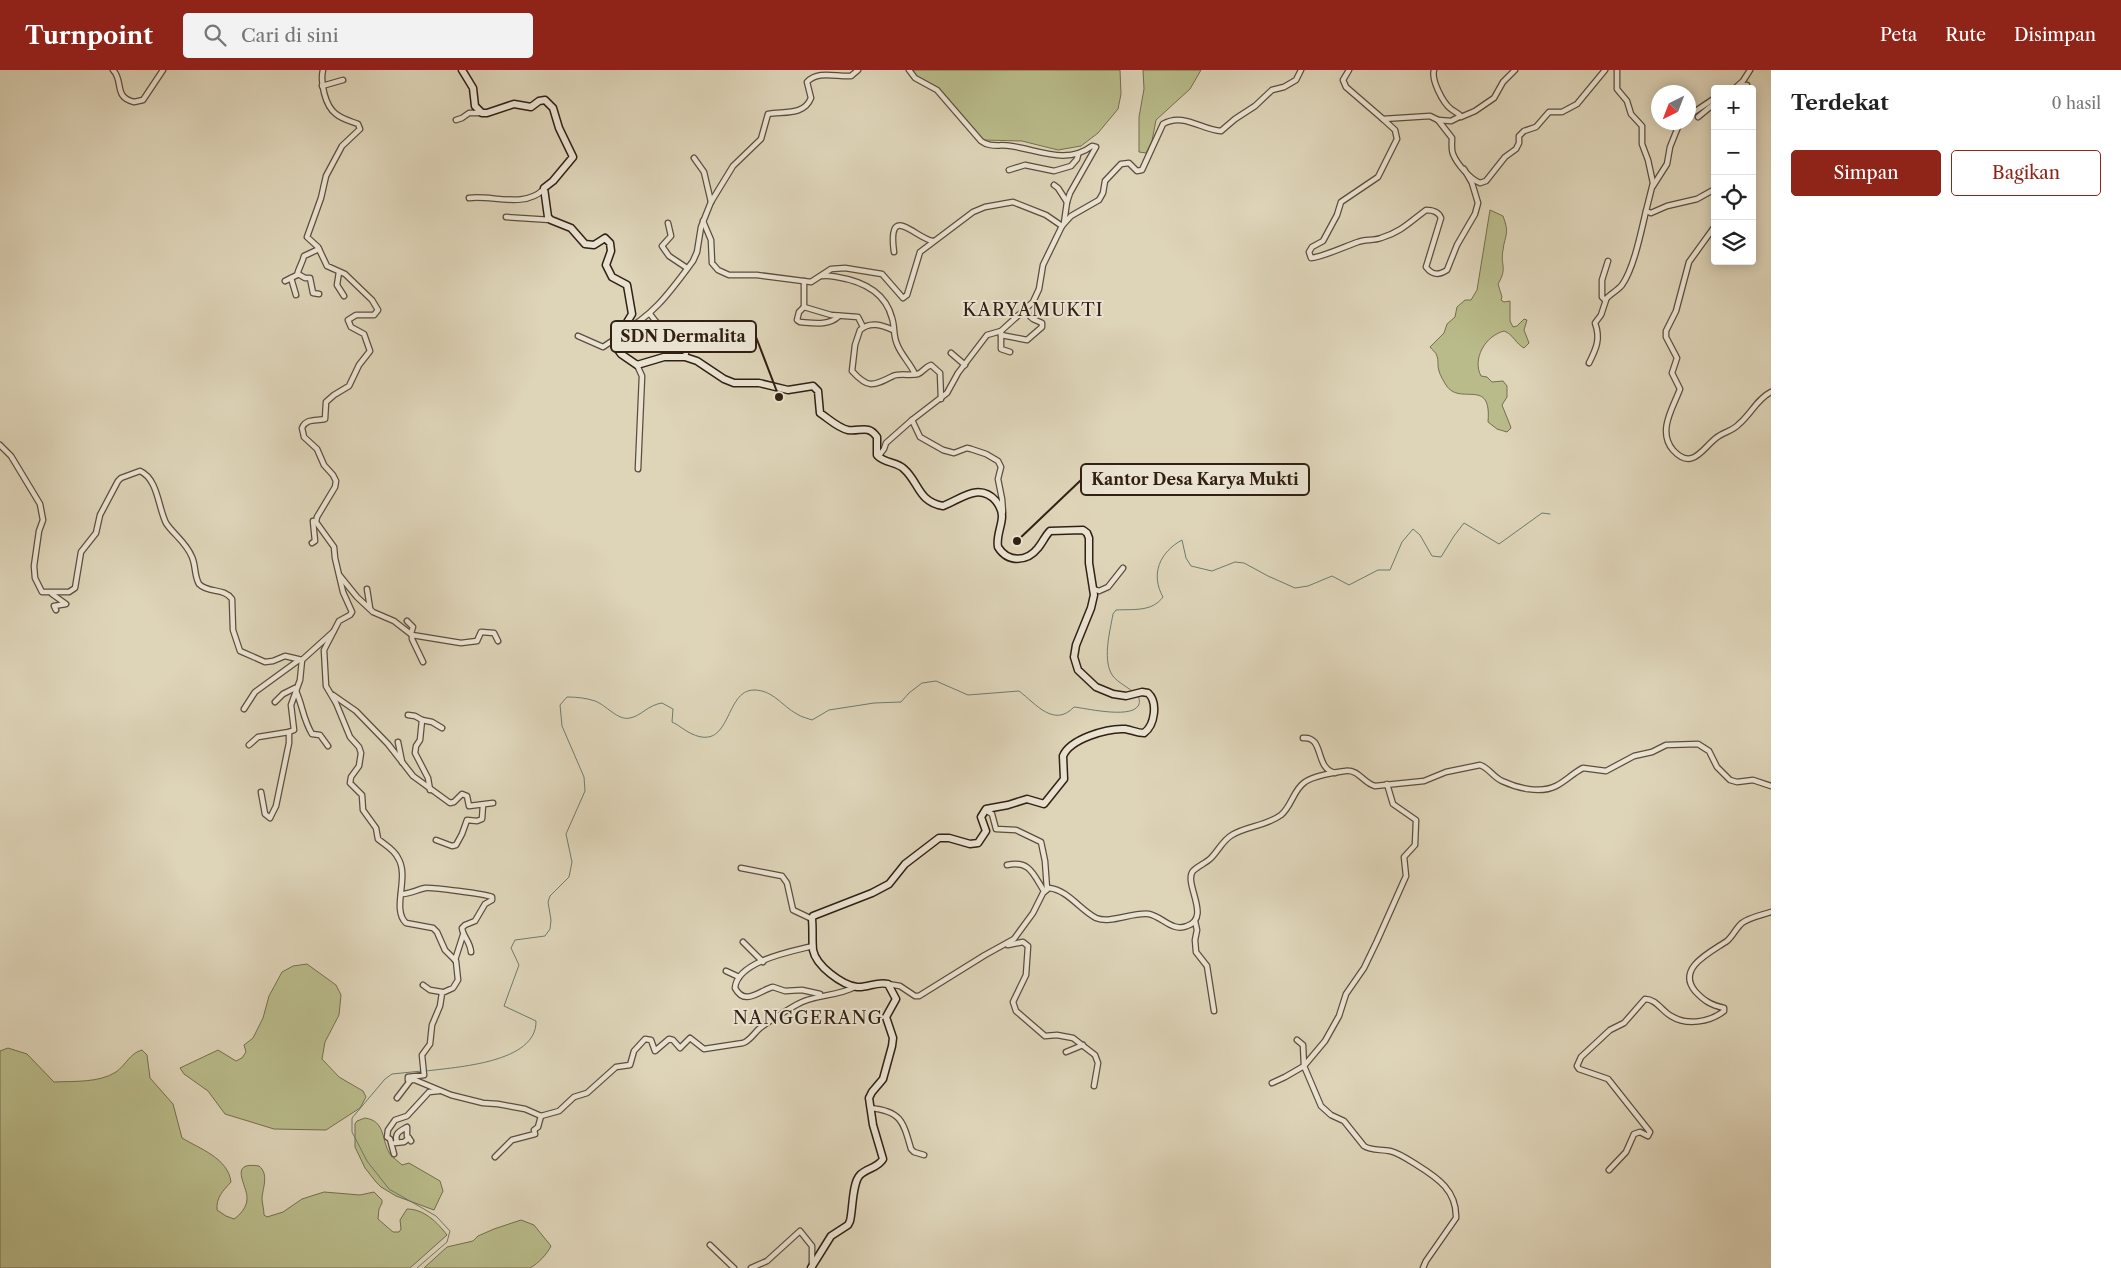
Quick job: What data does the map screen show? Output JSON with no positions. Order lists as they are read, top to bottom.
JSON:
{
  "districts": ["KARYAMUKTI", "NANGGERANG"],
  "places": ["SDN Dermalita", "Kantor Desa Karya Mukti"],
  "north": "bottom left",
  "page": {
    "header": "Turnpoint",
    "search": "Cari di sini",
    "nav": ["Peta", "Rute", "Disimpan"],
    "heading": ["Terdekat", "0 hasil"],
    "map_buttons": ["+", "−"],
    "buttons": ["Simpan", "Bagikan"]
  }
}
